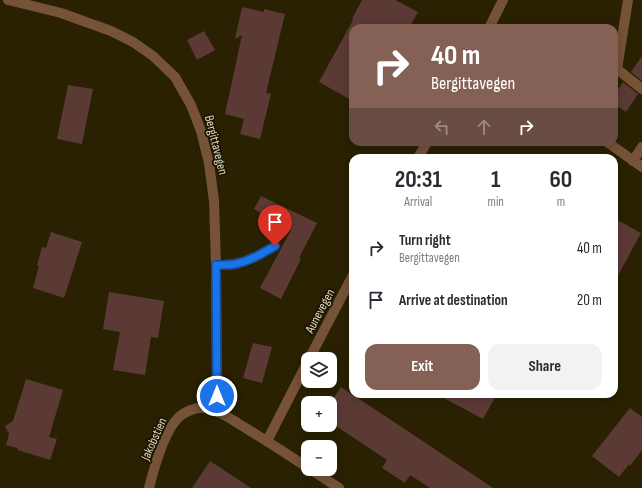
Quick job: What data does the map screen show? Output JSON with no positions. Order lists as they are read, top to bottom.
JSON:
{
  "streets": {
    "street": ["Bergittavegen", "Aunevegen", "Jakobstien"]
  },
  "crossings": [
    ["Bergittavegen", "Jakobstien"]
  ],
  "page": {
    "turn": ["40 m", "Bergittavegen"],
    "eta": [
      "20:31",
      "Arrival",
      "1",
      "min",
      "60",
      "m"
    ],
    "list": [
      {
        "name": "Turn right",
        "note": "Bergittavegen",
        "value": "40 m"
      },
      {
        "name": "Arrive at destination",
        "value": "20 m"
      }
    ],
    "buttons": ["Exit", "Share"],
    "map_buttons": ["+", "−"]
  }
}
